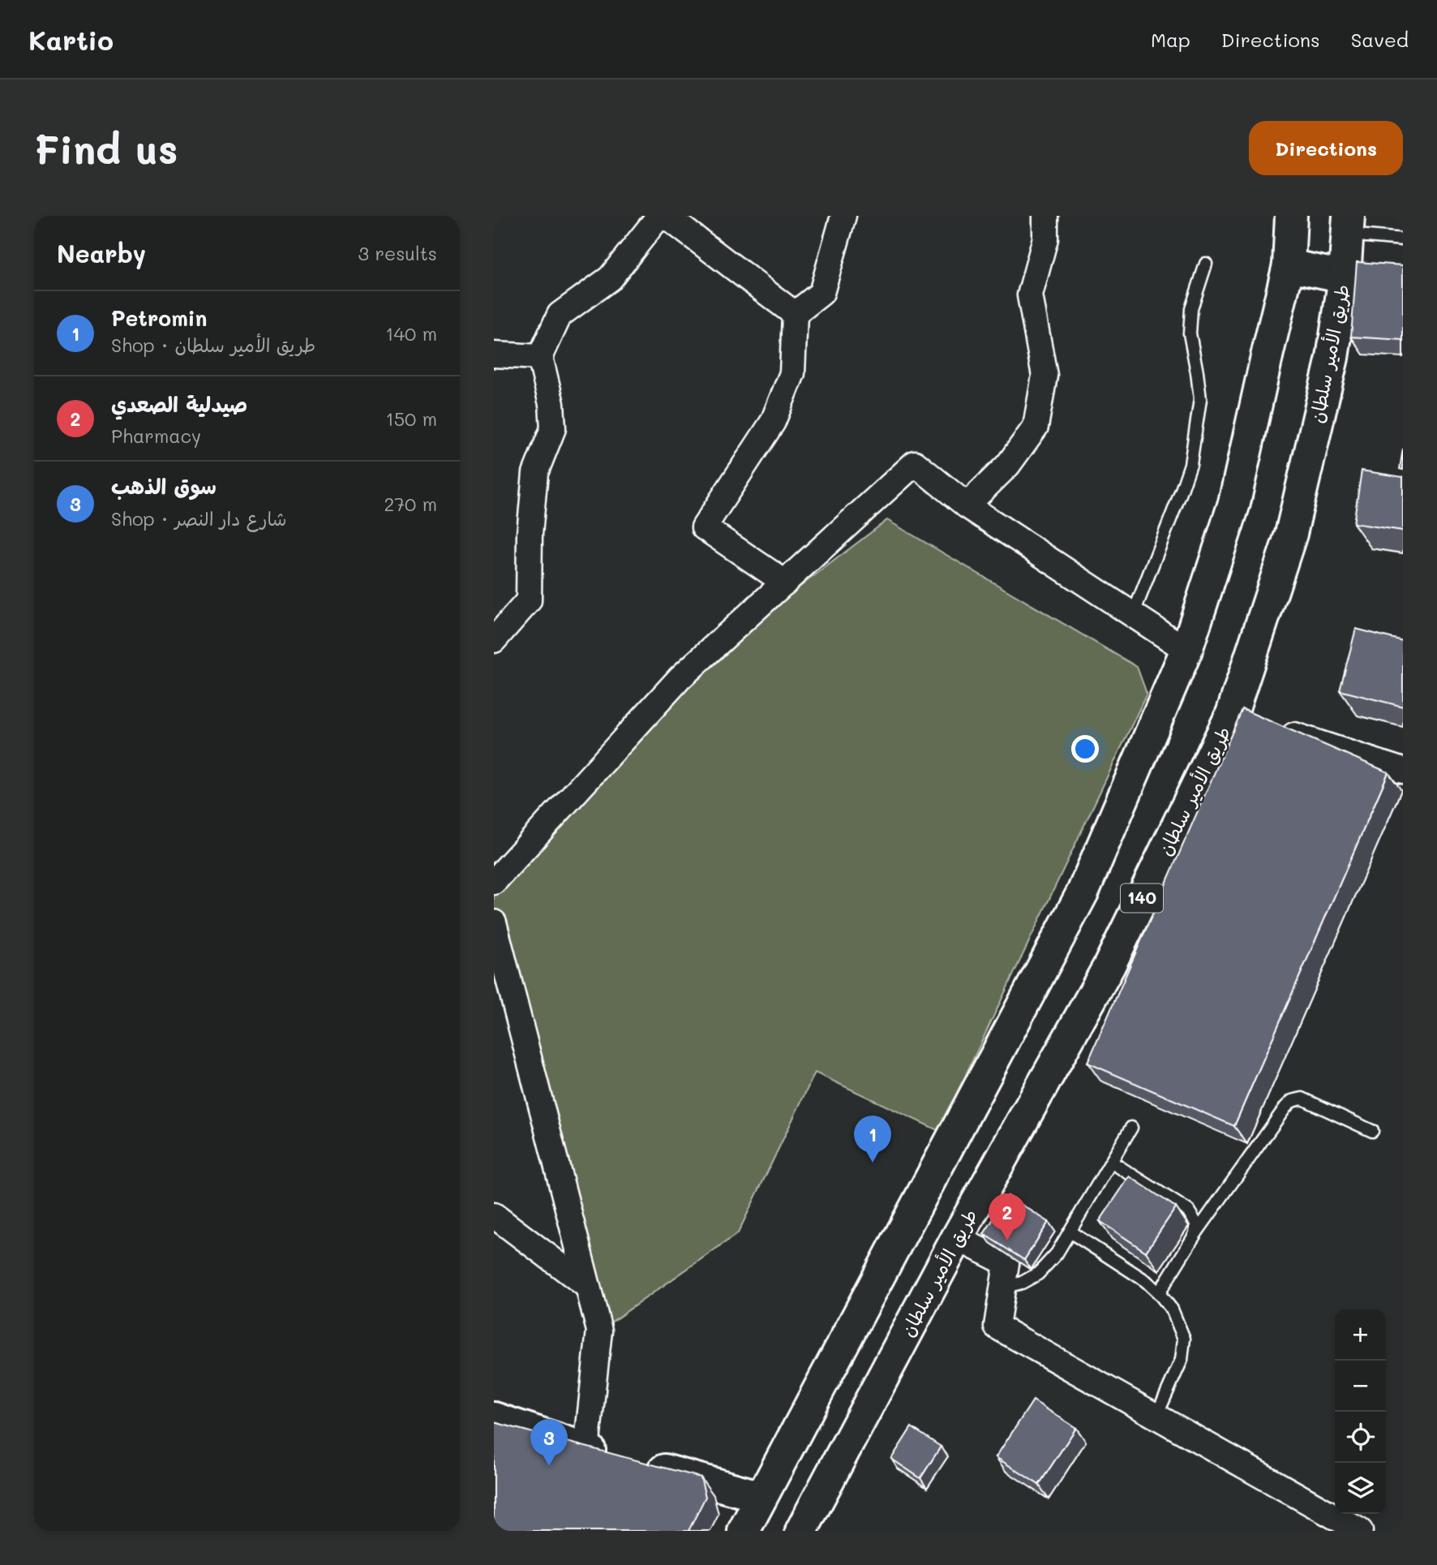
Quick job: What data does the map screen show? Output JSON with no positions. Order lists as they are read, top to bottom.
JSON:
{
  "streets": {
    "main road": ["طريق الأمير سلطان", "140"]
  },
  "page": {
    "header": "Kartio",
    "nav": ["Map", "Directions", "Saved"],
    "buttons": "Directions",
    "title": "Find us",
    "heading": ["Nearby", "3 results"],
    "list": [
      {
        "mark": "1",
        "name": "Petromin",
        "note": "Shop · طريق الأمير سلطان",
        "value": "140 m"
      },
      {
        "mark": "2",
        "name": "صيدلية الصعدي",
        "note": "Pharmacy",
        "value": "150 m"
      },
      {
        "mark": "3",
        "name": "سوق الذهب",
        "note": "Shop · شارع دار النصر",
        "value": "270 m"
      }
    ],
    "pins": ["1", "2", "3"],
    "map_buttons": ["+", "−"]
  }
}
